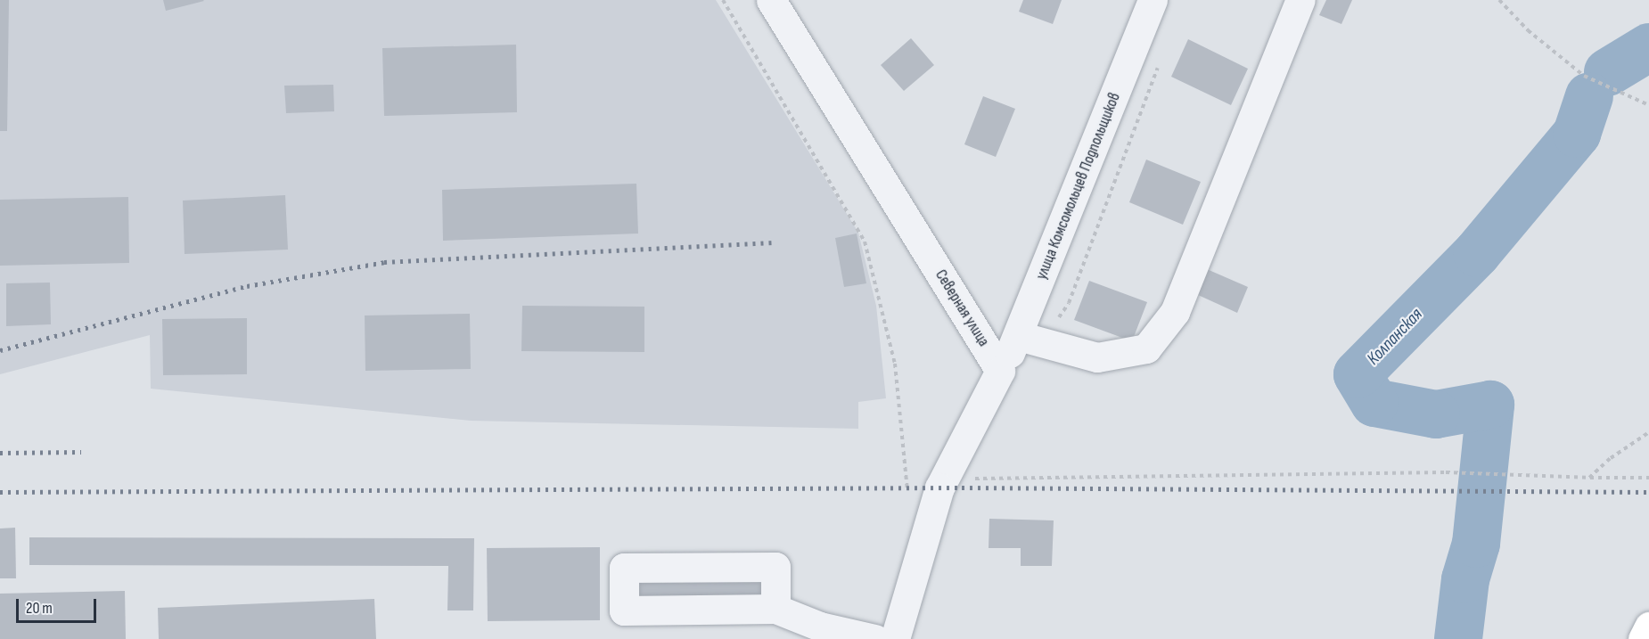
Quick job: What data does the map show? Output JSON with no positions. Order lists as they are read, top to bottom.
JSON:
{
  "streets": {
    "street": ["улица Комсомольцев Подпольщиков", "Северная улица"]
  },
  "crossings": [
    ["улица Комсомольцев Подпольщиков", "Северная улица"]
  ],
  "water": ["Колпанская"],
  "scale_bar": "20 m"
}
